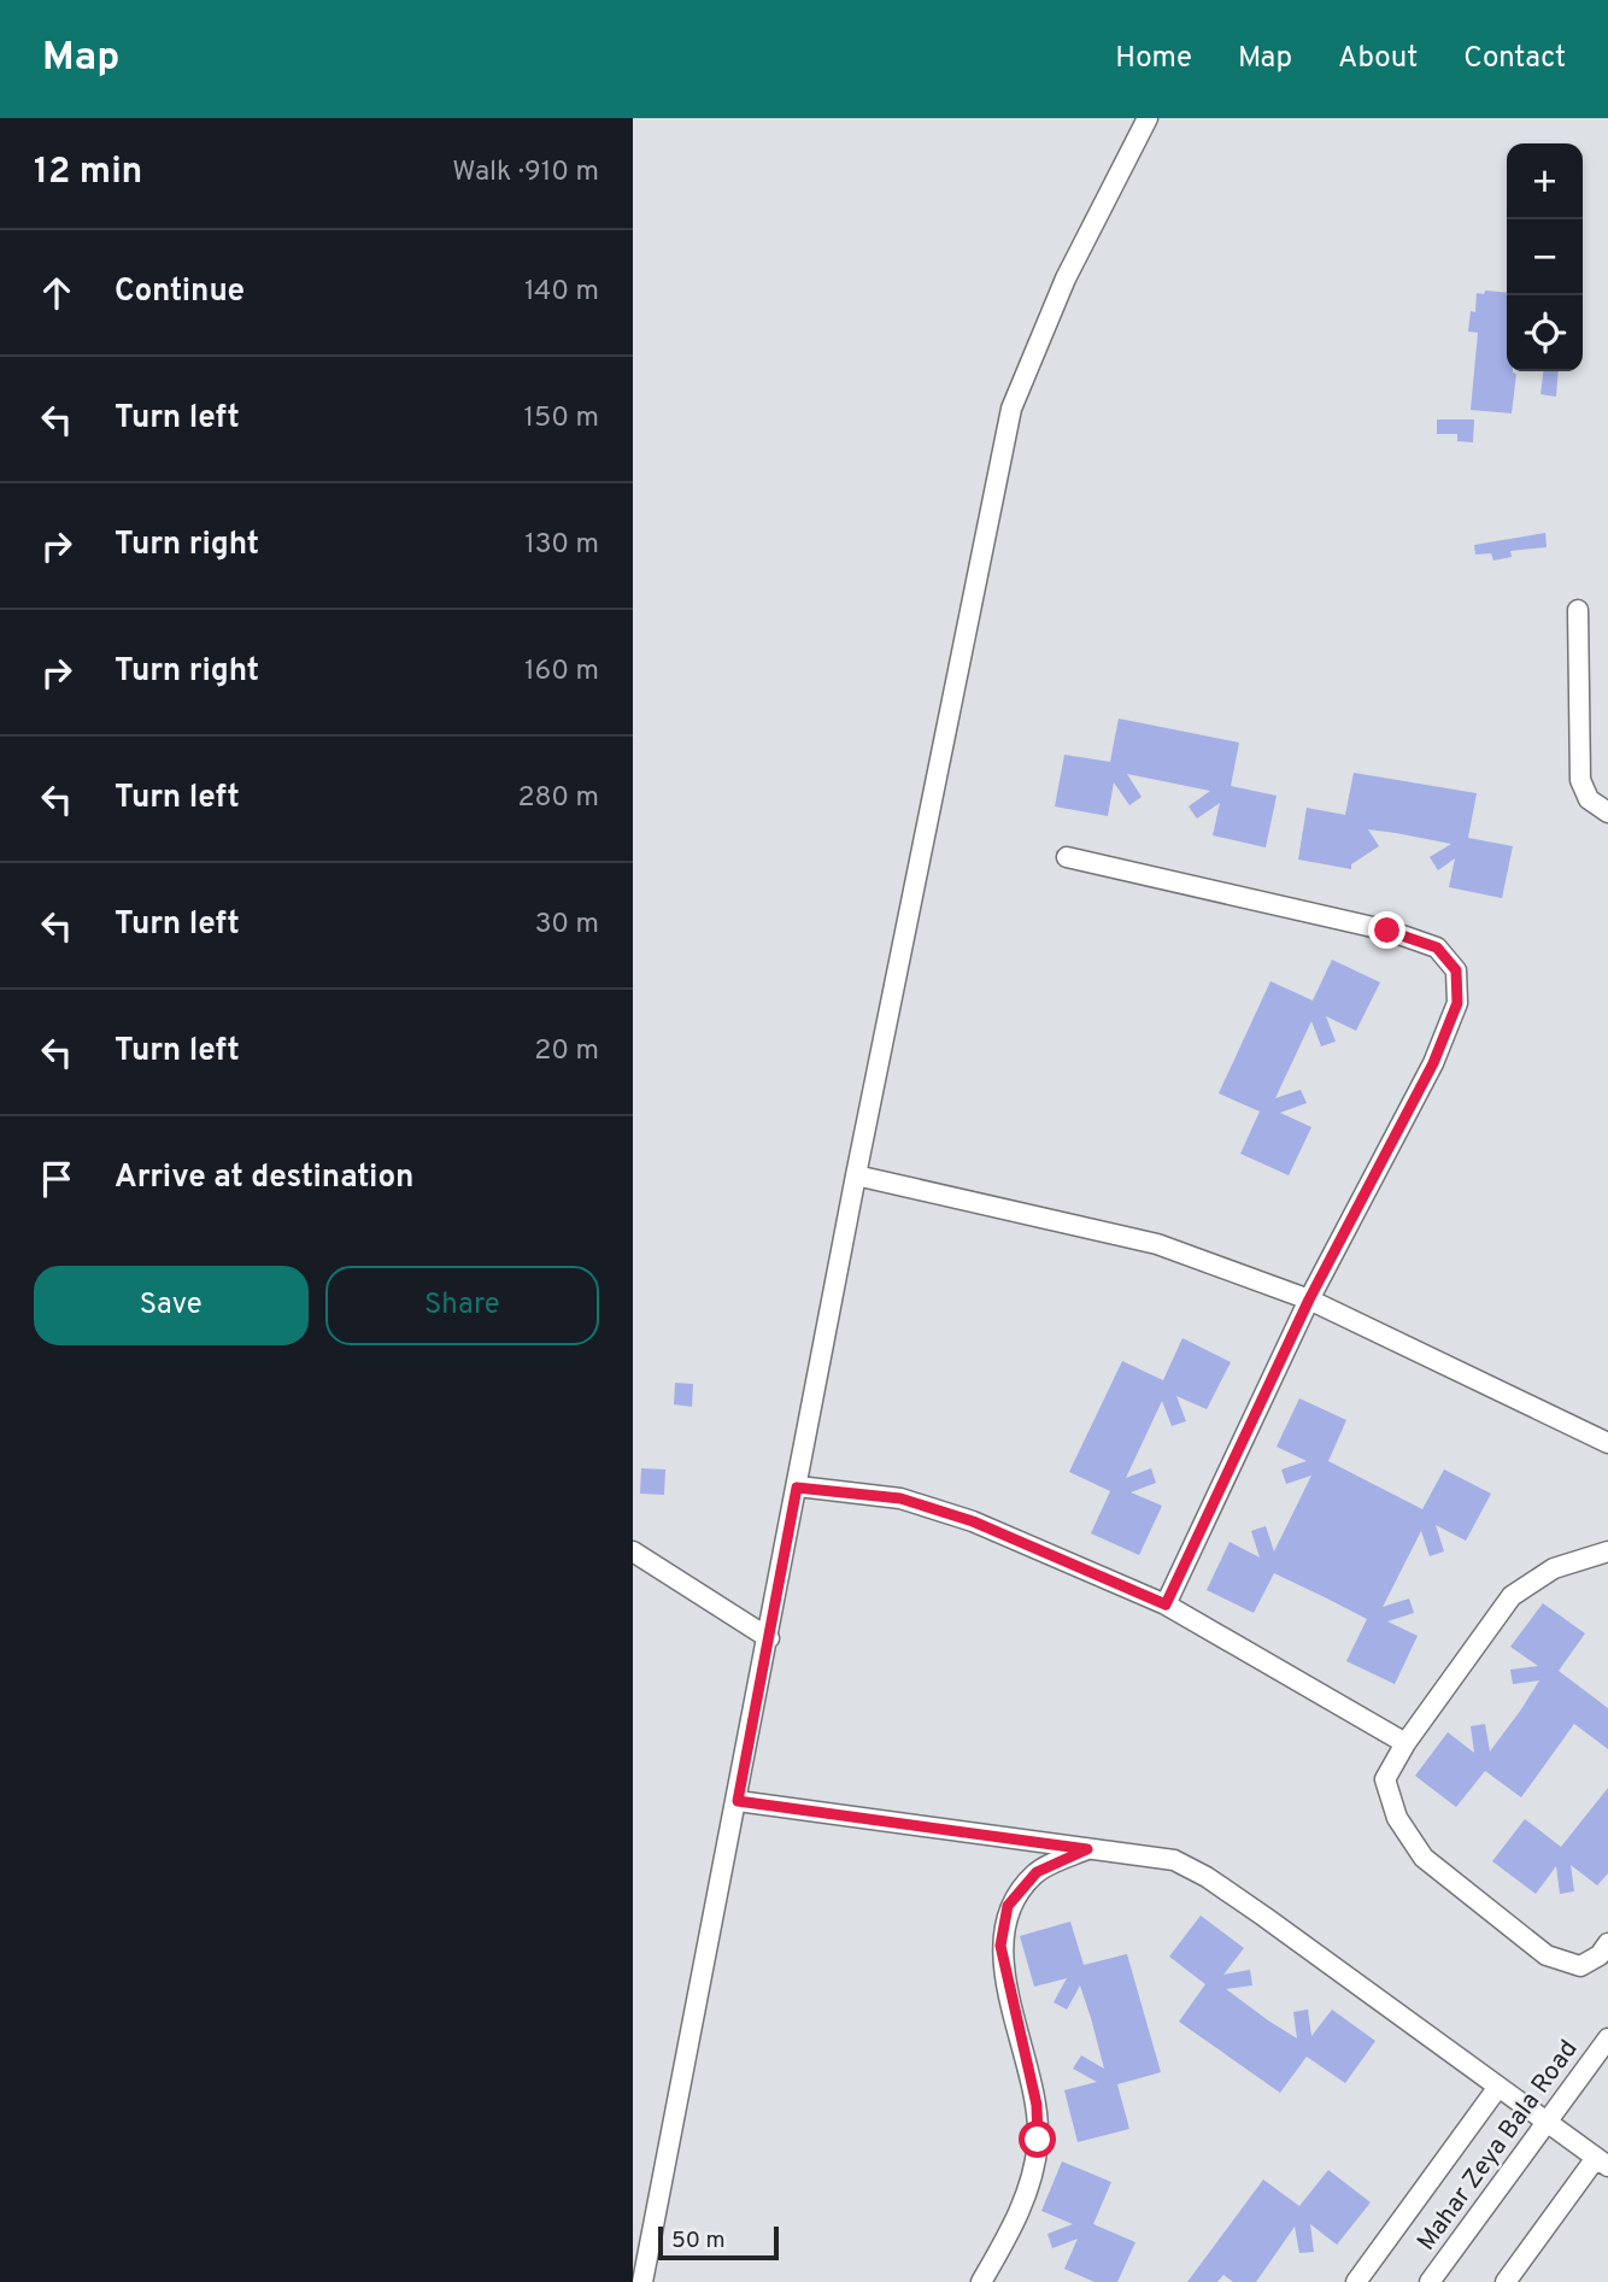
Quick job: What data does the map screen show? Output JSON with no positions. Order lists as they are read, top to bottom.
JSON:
{
  "streets": {
    "street": ["Mahar Zeya Bala Road"]
  },
  "scale_bar": "50 m",
  "page": {
    "header": "Map",
    "nav": [
      "Home",
      "Map",
      "About",
      "Contact"
    ],
    "heading": ["12 min", "Walk · 910 m"],
    "map_buttons": ["+", "−"],
    "list": [
      ["Continue", "140 m"],
      ["Turn left", "150 m"],
      ["Turn right", "130 m"],
      ["Turn right", "160 m"],
      ["Turn left", "280 m"],
      ["Turn left", "30 m"],
      ["Turn left", "20 m"],
      "Arrive at destination"
    ],
    "buttons": ["Save", "Share"],
    "scale": "50 m"
  }
}
